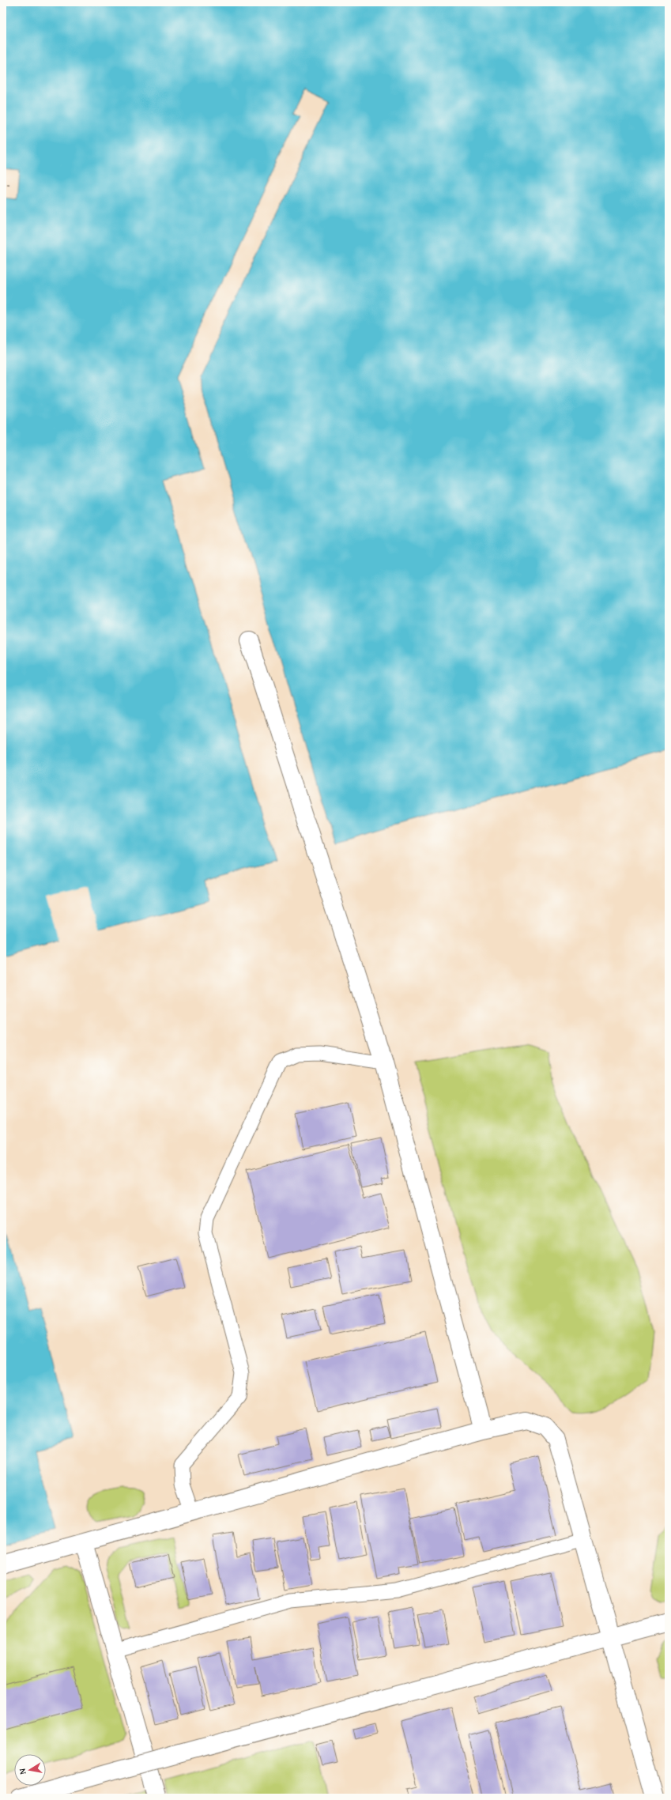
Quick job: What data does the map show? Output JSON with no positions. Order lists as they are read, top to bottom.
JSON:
{
  "north": "left"
}
